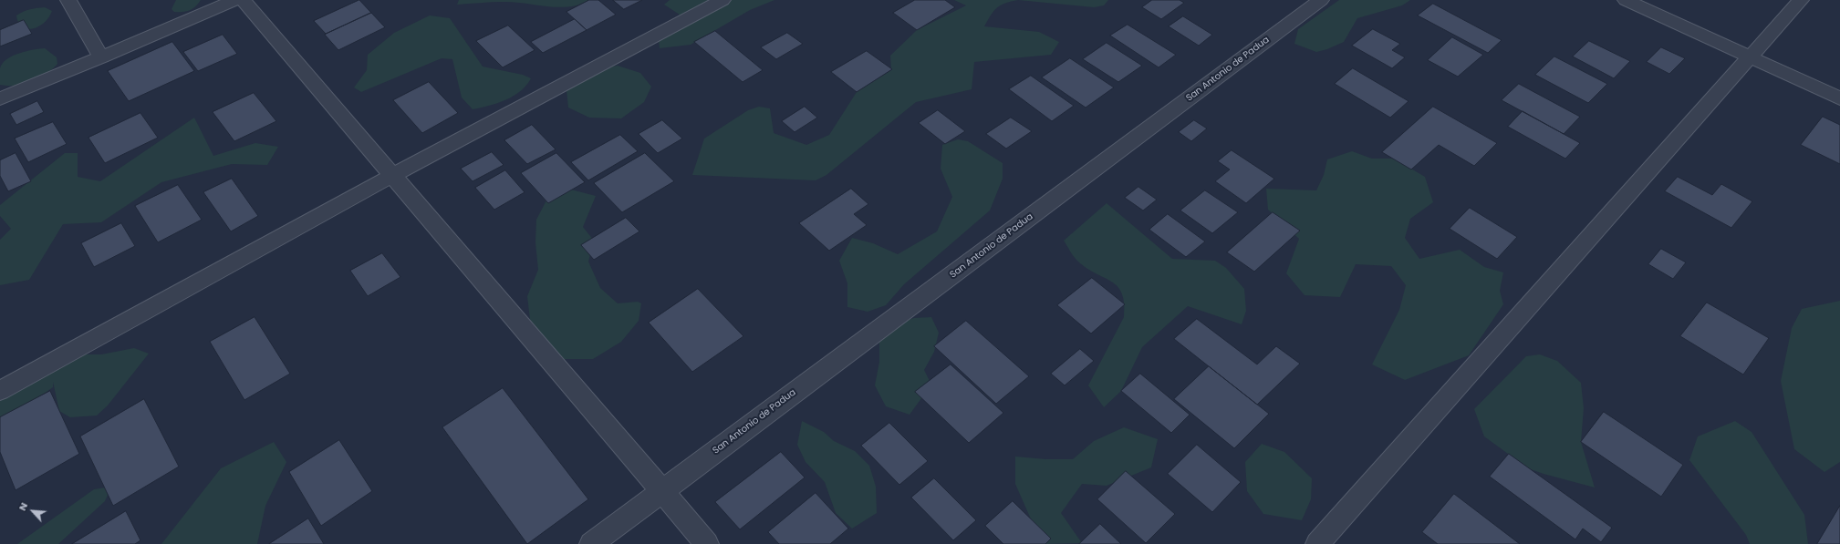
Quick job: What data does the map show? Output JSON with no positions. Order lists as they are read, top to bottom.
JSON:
{
  "streets": {
    "street": ["San Antonio de Padua"]
  },
  "north": "top left"
}
